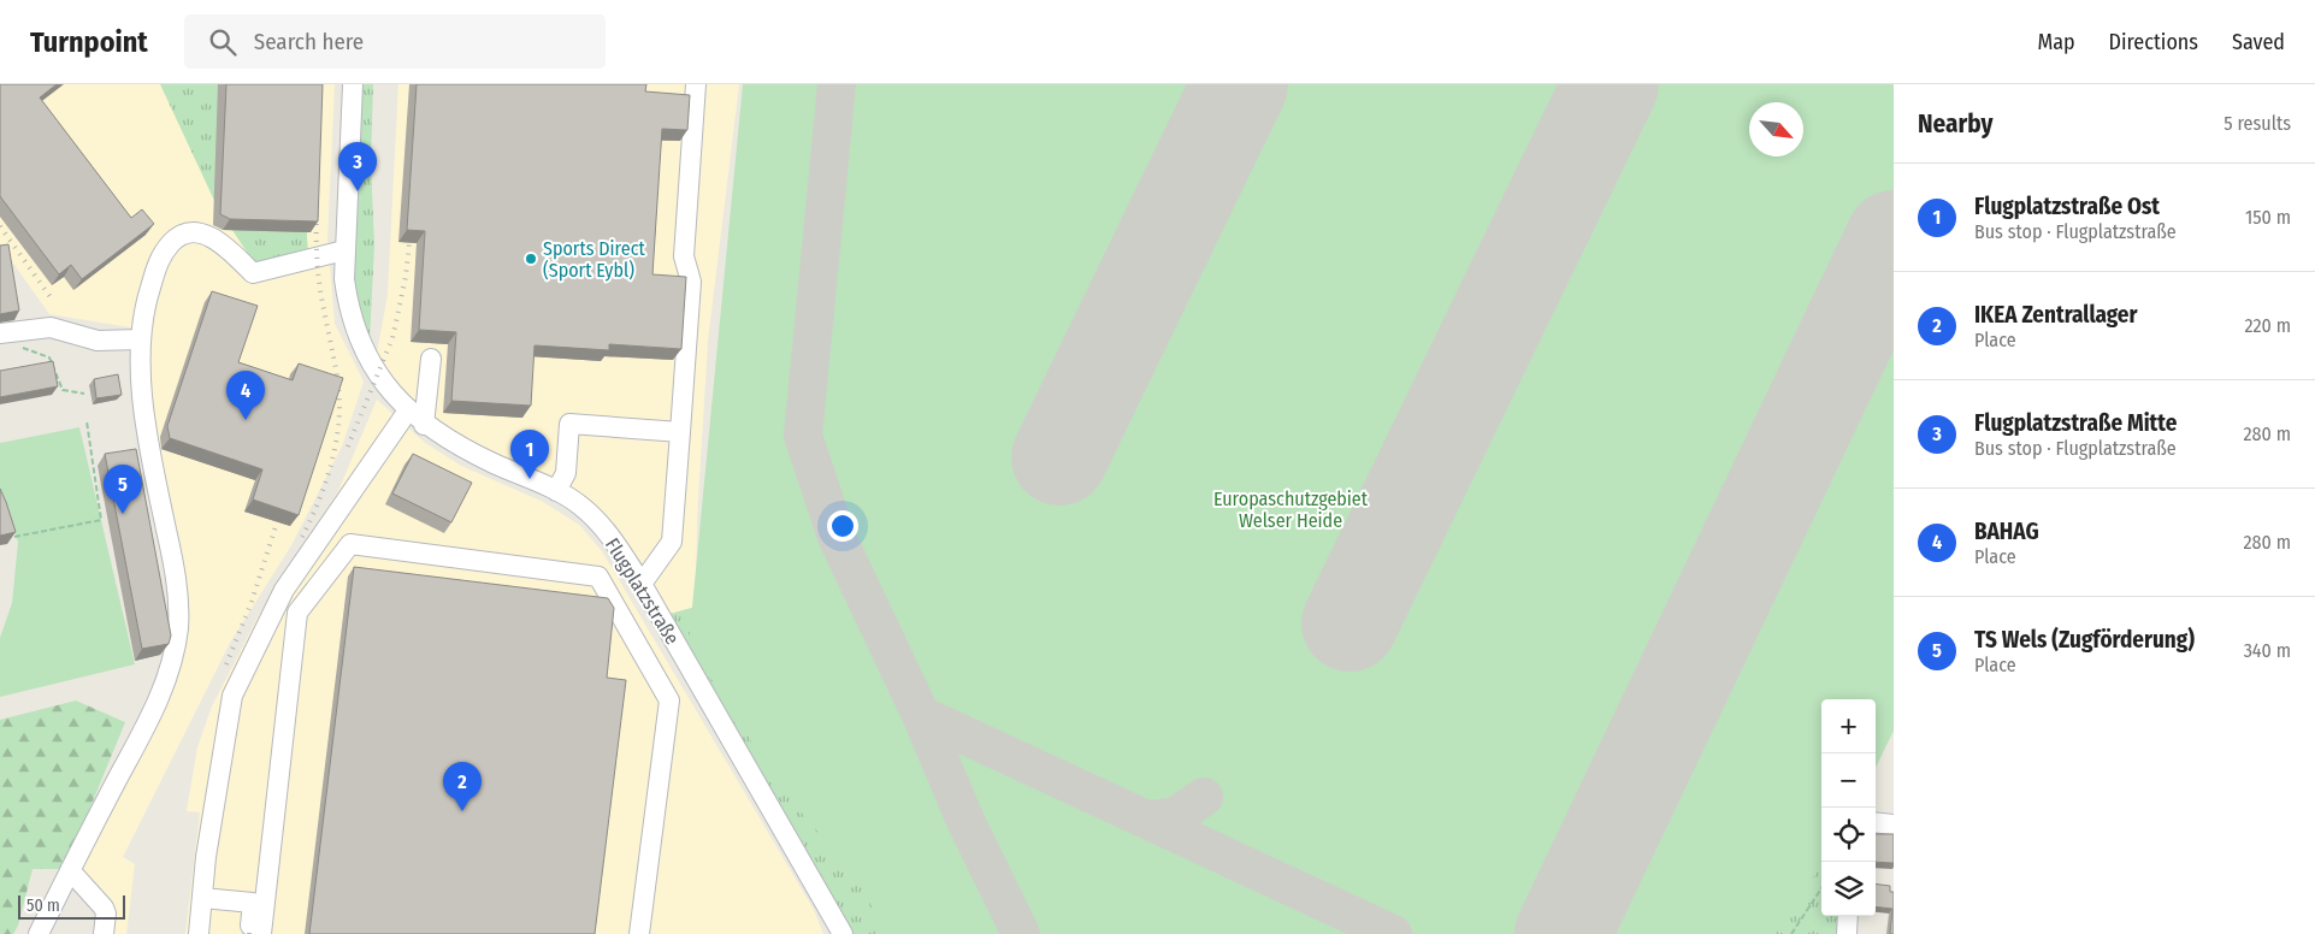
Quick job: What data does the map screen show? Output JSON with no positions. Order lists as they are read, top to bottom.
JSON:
{
  "streets": {
    "street": ["Flugplatzstraße"]
  },
  "parks": ["Europaschutzgebiet Welser Heide"],
  "places": ["Sports Direct (Sport Eybl)"],
  "scale_bar": "50 m",
  "north": "bottom right",
  "page": {
    "header": "Turnpoint",
    "search": "Search here",
    "nav": ["Map", "Directions", "Saved"],
    "heading": ["Nearby", "5 results"],
    "pins": [
      "3",
      "4",
      "1",
      "5",
      "2"
    ],
    "list": [
      {
        "mark": "1",
        "name": "Flugplatzstraße Ost",
        "note": "Bus stop · Flugplatzstraße",
        "value": "150 m"
      },
      {
        "mark": "2",
        "name": "IKEA Zentrallager",
        "note": "Place",
        "value": "220 m"
      },
      {
        "mark": "3",
        "name": "Flugplatzstraße Mitte",
        "note": "Bus stop · Flugplatzstraße",
        "value": "280 m"
      },
      {
        "mark": "4",
        "name": "BAHAG",
        "note": "Place",
        "value": "280 m"
      },
      {
        "mark": "5",
        "name": "TS Wels (Zugförderung)",
        "note": "Place",
        "value": "340 m"
      }
    ],
    "map_buttons": ["+", "−"],
    "scale": "50 m"
  }
}
